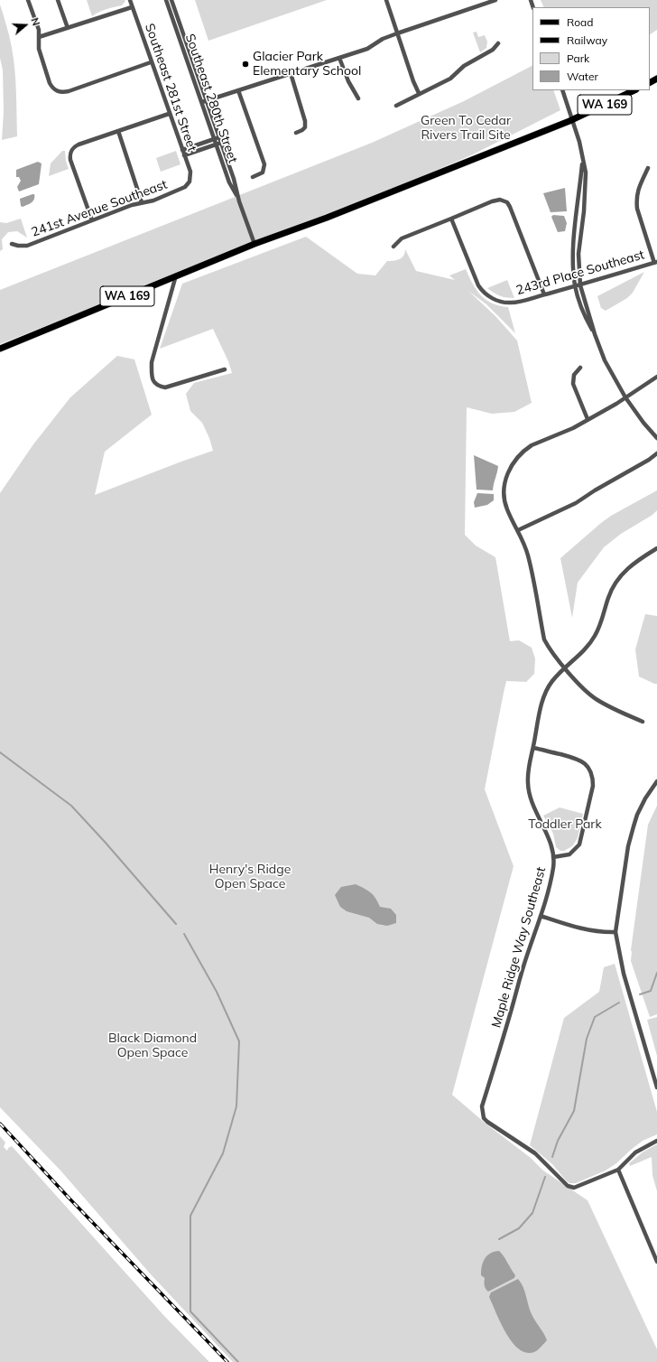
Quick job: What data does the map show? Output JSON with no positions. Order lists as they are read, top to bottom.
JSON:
{
  "streets": {
    "main road": ["WA 169"],
    "street": [
      "Southeast 281st Street",
      "Southeast 280th Street",
      "241st Avenue Southeast",
      "243rd Place Southeast",
      "Maple Ridge Way Southeast"
    ]
  },
  "crossings": [
    ["Southeast 281st Street", "241st Avenue Southeast"],
    ["Southeast 280th Street", "WA 169"]
  ],
  "parks": [
    "Green To Cedar Rivers Trail Site",
    "Toddler Park",
    "Henry's Ridge Open Space",
    "Black Diamond Open Space"
  ],
  "places": ["Glacier Park Elementary School"],
  "legend": [
    "Road",
    "Railway",
    "Park",
    "Water"
  ],
  "north": "right"
}
